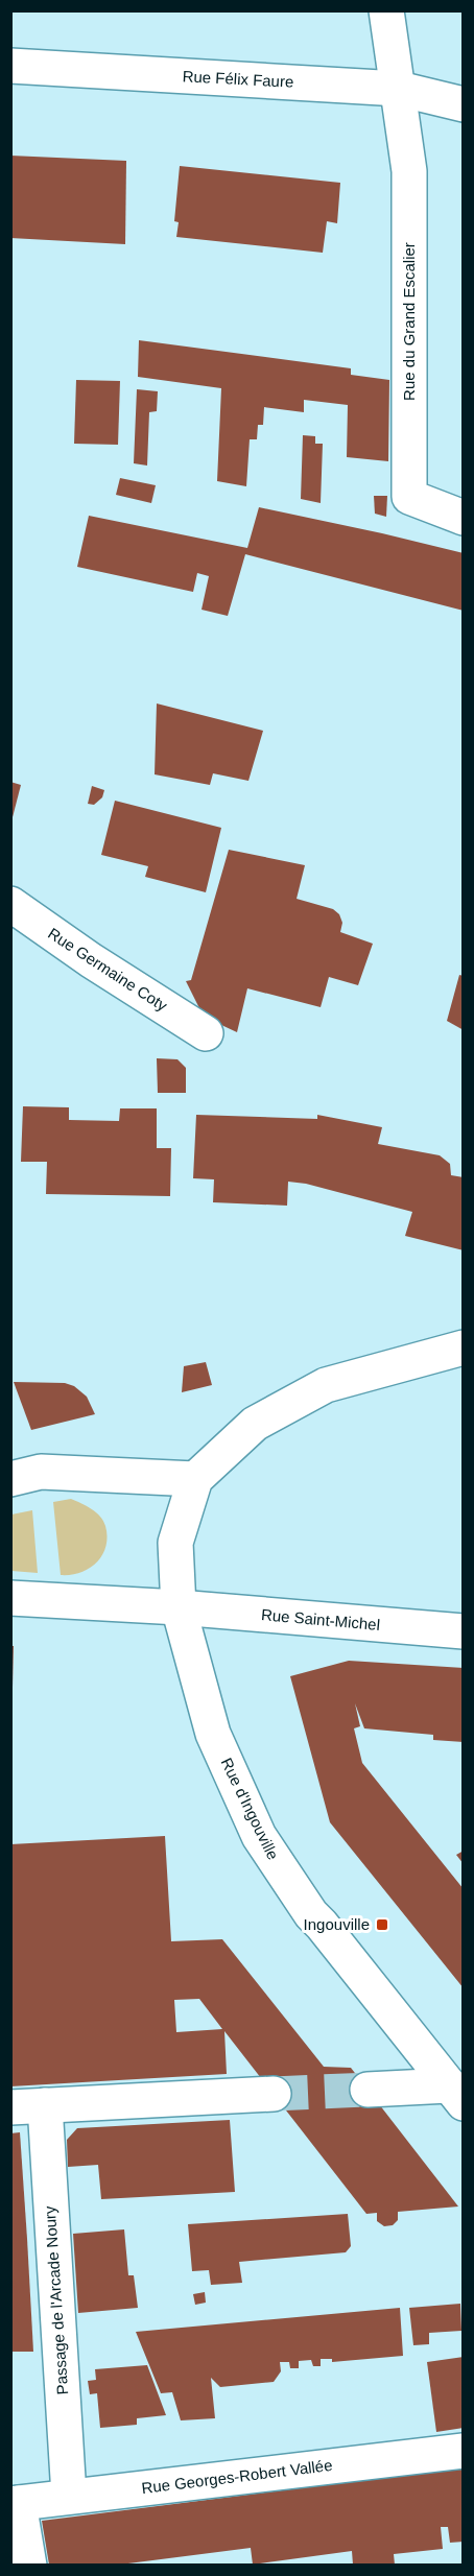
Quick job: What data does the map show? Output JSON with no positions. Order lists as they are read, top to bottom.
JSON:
{
  "streets": {
    "street": [
      "Rue Félix Faure",
      "Rue du Grand Escalier",
      "Rue Germaine Coty",
      "Rue Saint-Michel",
      "Rue d'Ingouville",
      "Passage de l'Arcade Noury",
      "Rue Georges-Robert Vallée"
    ]
  },
  "crossings": [
    ["Rue Félix Faure", "Rue du Grand Escalier"],
    ["Rue Saint-Michel", "Rue d'Ingouville"],
    ["Passage de l'Arcade Noury", "Rue Georges-Robert Vallée"]
  ],
  "places": {
    "transit": ["Ingouville"]
  }
}
